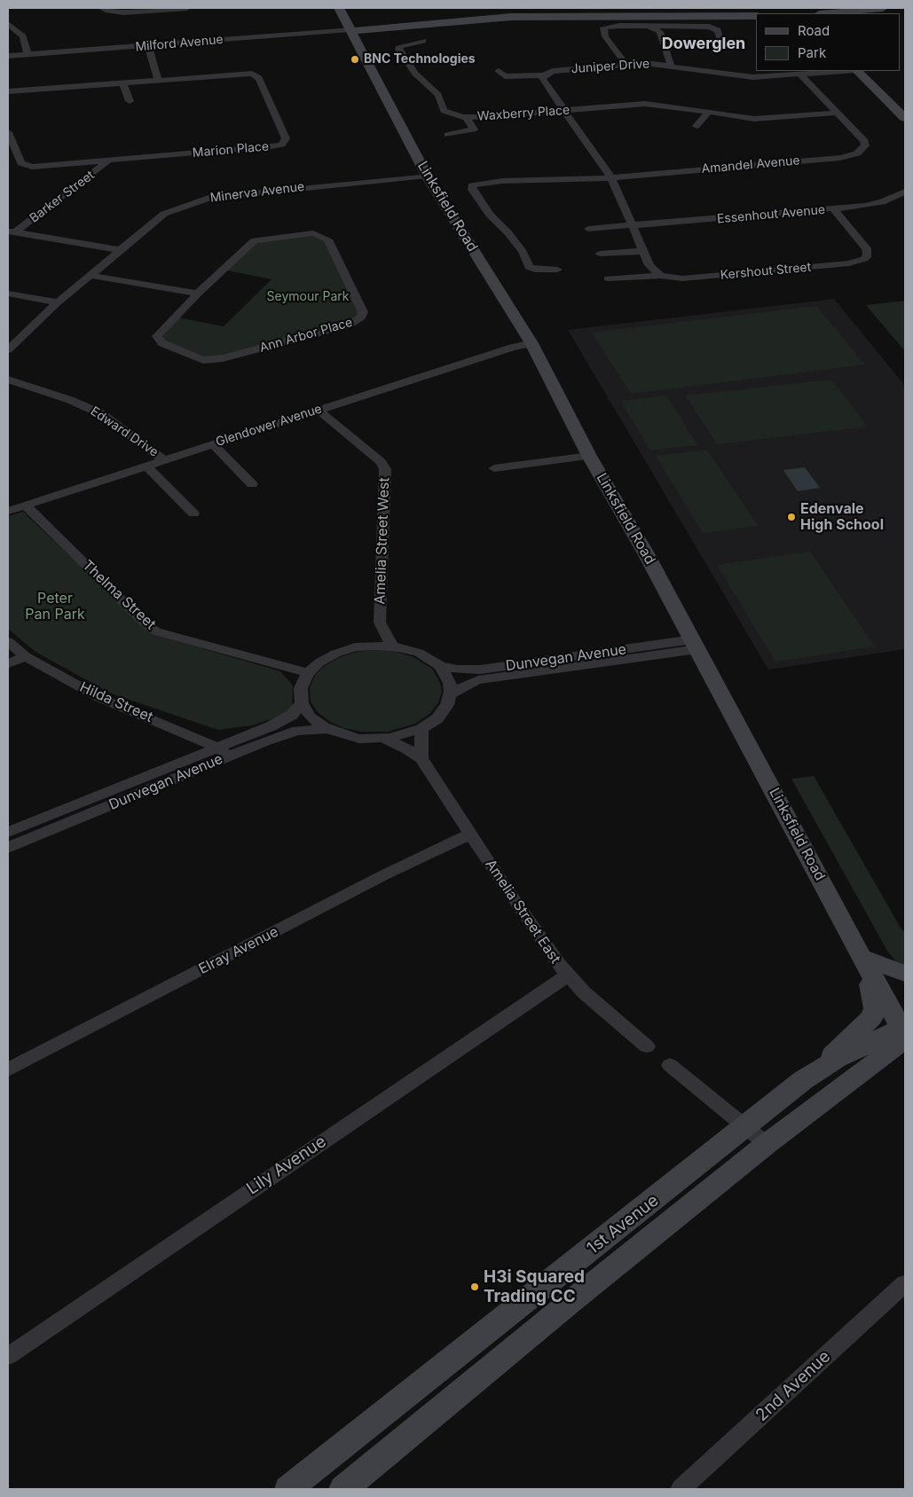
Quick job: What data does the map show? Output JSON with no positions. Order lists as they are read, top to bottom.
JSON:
{
  "streets": {
    "main road": ["Linksfield Road", "1st Avenue"],
    "street": [
      "Milford Avenue",
      "Juniper Drive",
      "Waxberry Place",
      "Marion Place",
      "Amandel Avenue",
      "Minerva Avenue",
      "Barker Street",
      "Essenhout Avenue",
      "Kershout Street",
      "Ann Arbor Place",
      "Glendower Avenue",
      "Edward Drive",
      "Amelia Street West",
      "Thelma Street",
      "Dunvegan Avenue",
      "Hilda Street",
      "Amelia Street East",
      "Elray Avenue",
      "Lily Avenue",
      "2nd Avenue"
    ]
  },
  "crossings": [
    ["Milford Avenue", "Linksfield Road"],
    ["Juniper Drive", "Amandel Avenue"],
    ["Waxberry Place", "Amandel Avenue"],
    ["Marion Place", "Barker Street"],
    ["Minerva Avenue", "Linksfield Road"],
    ["Linksfield Road", "Glendower Avenue"],
    ["Linksfield Road", "Dunvegan Avenue"],
    ["Linksfield Road", "1st Avenue"],
    ["Essenhout Avenue", "Kershout Street"],
    ["Glendower Avenue", "Edward Drive"],
    ["Glendower Avenue", "Amelia Street West"],
    ["Glendower Avenue", "Thelma Street"],
    ["Amelia Street West", "Thelma Street"],
    ["Amelia Street West", "Dunvegan Avenue"],
    ["Amelia Street West", "Amelia Street East"],
    ["Thelma Street", "Dunvegan Avenue"],
    ["Thelma Street", "Amelia Street East"],
    ["Dunvegan Avenue", "Hilda Street"],
    ["Dunvegan Avenue", "Amelia Street East"],
    ["Amelia Street East", "Elray Avenue"],
    ["Amelia Street East", "Lily Avenue"]
  ],
  "districts": ["Dowerglen"],
  "parks": ["Seymour Park", "Peter Pan Park"],
  "places": ["BNC Technologies", "Edenvale High School", "H3i Squared Trading CC"],
  "legend": ["Road", "Park"]
}
